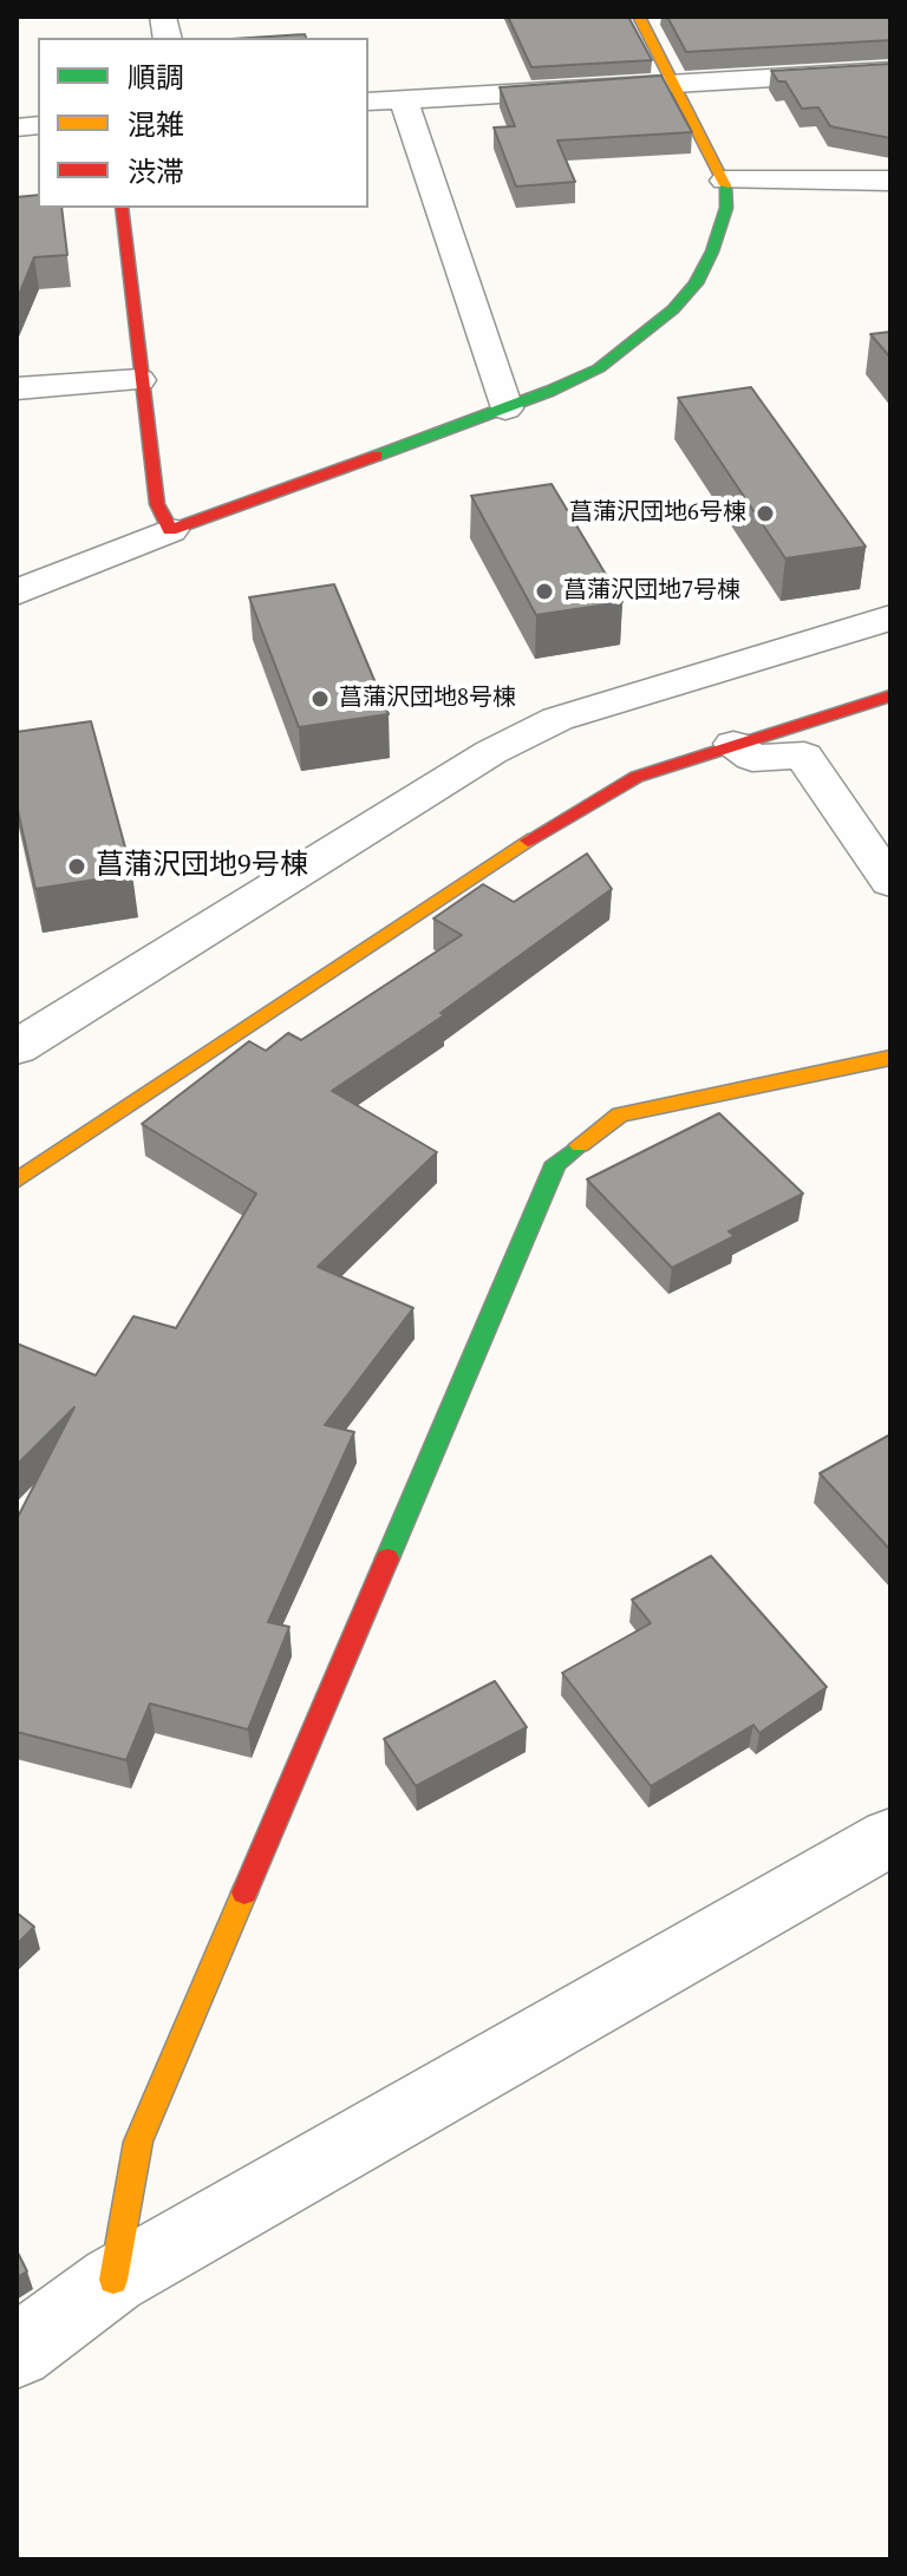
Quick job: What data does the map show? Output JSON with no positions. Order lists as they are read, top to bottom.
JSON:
{
  "places": [
    "菖蒲沢団地6号棟",
    "菖蒲沢団地7号棟",
    "菖蒲沢団地8号棟",
    "菖蒲沢団地9号棟"
  ],
  "legend": ["順調", "混雑", "渋滞"]
}
